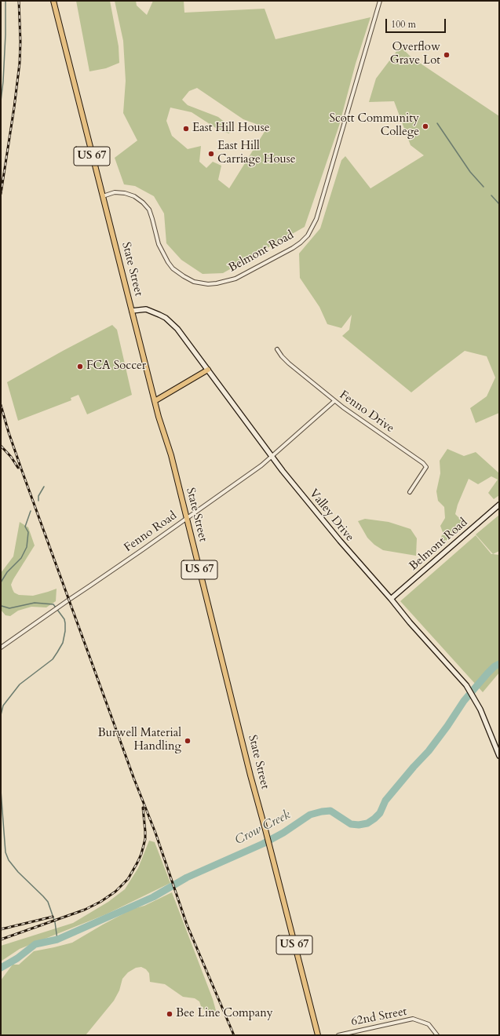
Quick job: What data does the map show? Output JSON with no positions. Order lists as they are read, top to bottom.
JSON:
{
  "streets": {
    "main road": ["US 67", "State Street"],
    "street": [
      "Belmont Road",
      "Fenno Drive",
      "Valley Drive",
      "Fenno Road",
      "62nd Street"
    ]
  },
  "crossings": [
    ["Belmont Road", "State Street"],
    ["Belmont Road", "Valley Drive"],
    ["State Street", "Valley Drive"],
    ["State Street", "Fenno Road"],
    ["Fenno Drive", "Fenno Road"],
    ["Valley Drive", "Fenno Road"]
  ],
  "water": ["Crow Creek"],
  "places": [
    "Overflow Grave Lot",
    "Scott Community College",
    "East Hill House",
    "East Hill Carriage House",
    "FCA Soccer",
    "Burwell Material Handling",
    "Bee Line Company"
  ],
  "scale_bar": "100 m"
}
